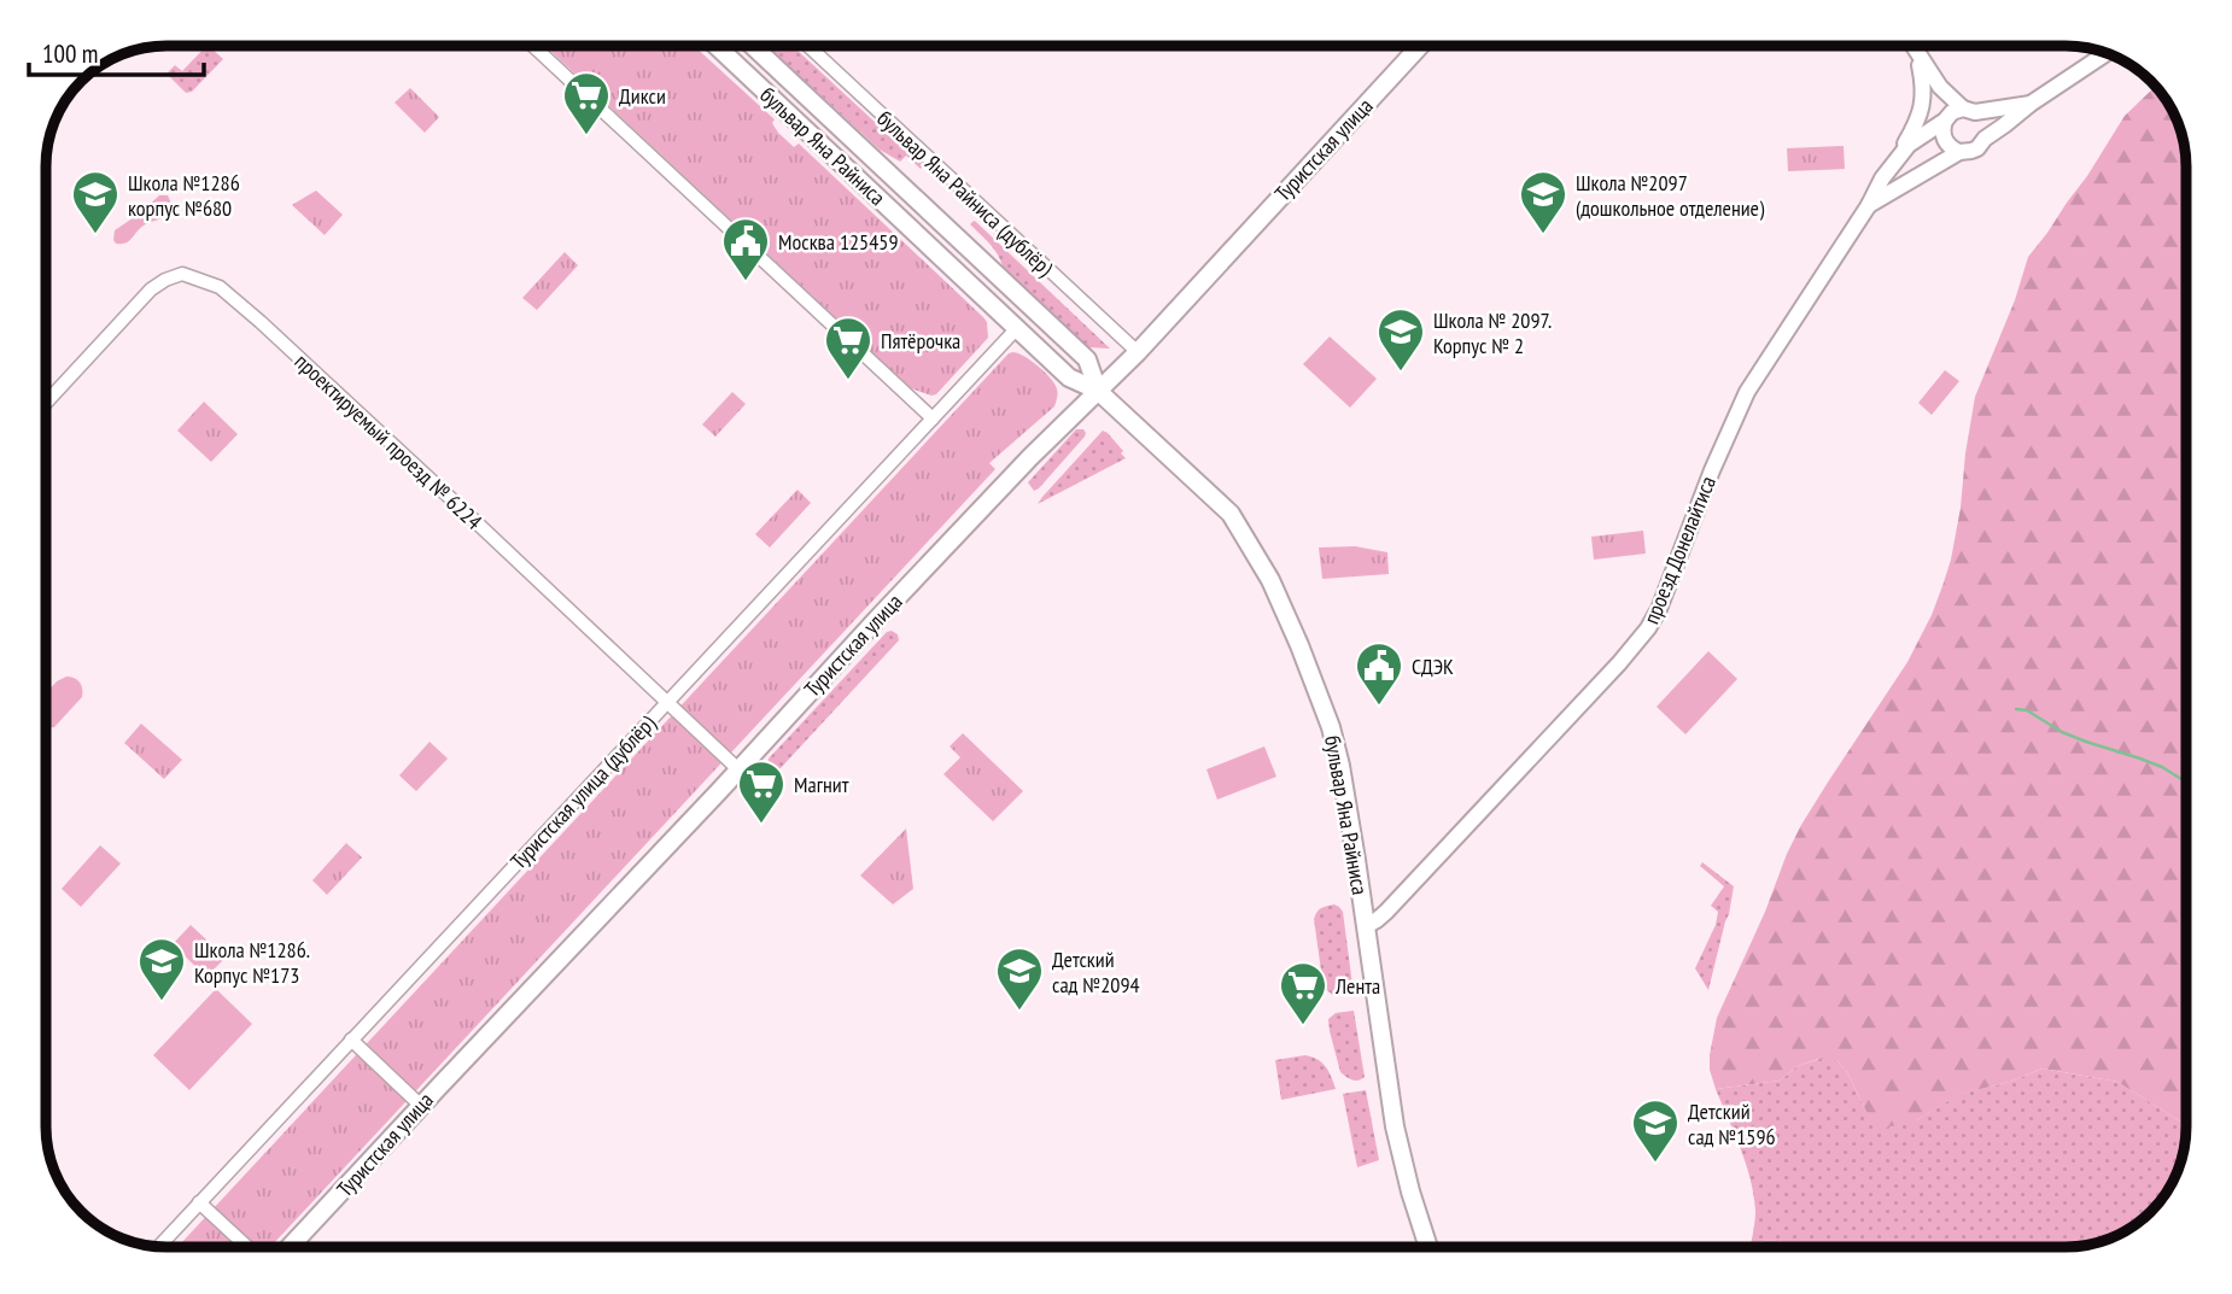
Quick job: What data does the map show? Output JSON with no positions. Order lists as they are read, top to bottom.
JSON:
{
  "streets": {
    "main road": ["бульвар Яна Райниса", "Туристская улица"],
    "street": [
      "бульвар Яна Райниса (дублёр)",
      "проектируемый проезд № 6224",
      "проезд Донелайтиса",
      "Туристская улица (дублёр)"
    ]
  },
  "crossings": [
    ["бульвар Яна Райниса", "Туристская улица"],
    ["бульвар Яна Райниса", "проезд Донелайтиса"],
    ["бульвар Яна Райниса", "Туристская улица (дублёр)"],
    ["Туристская улица", "бульвар Яна Райниса (дублёр)"],
    ["Туристская улица", "проектируемый проезд № 6224"],
    ["проектируемый проезд № 6224", "Туристская улица (дублёр)"]
  ],
  "places": {
    "supermarket": [
      "Дикси",
      "Пятёрочка",
      "Магнит",
      "Лента"
    ],
    "school or university": [
      "Школа №1286 корпус №680",
      "Школа №2097 (дошкольное отделение)",
      "Школа № 2097. Корпус № 2",
      "Школа №1286. Корпус №173",
      "Детский сад №2094",
      "Детский сад №1596"
    ],
    "public building": ["Москва 125459", "СДЭК"]
  },
  "scale_bar": "100 m"
}
